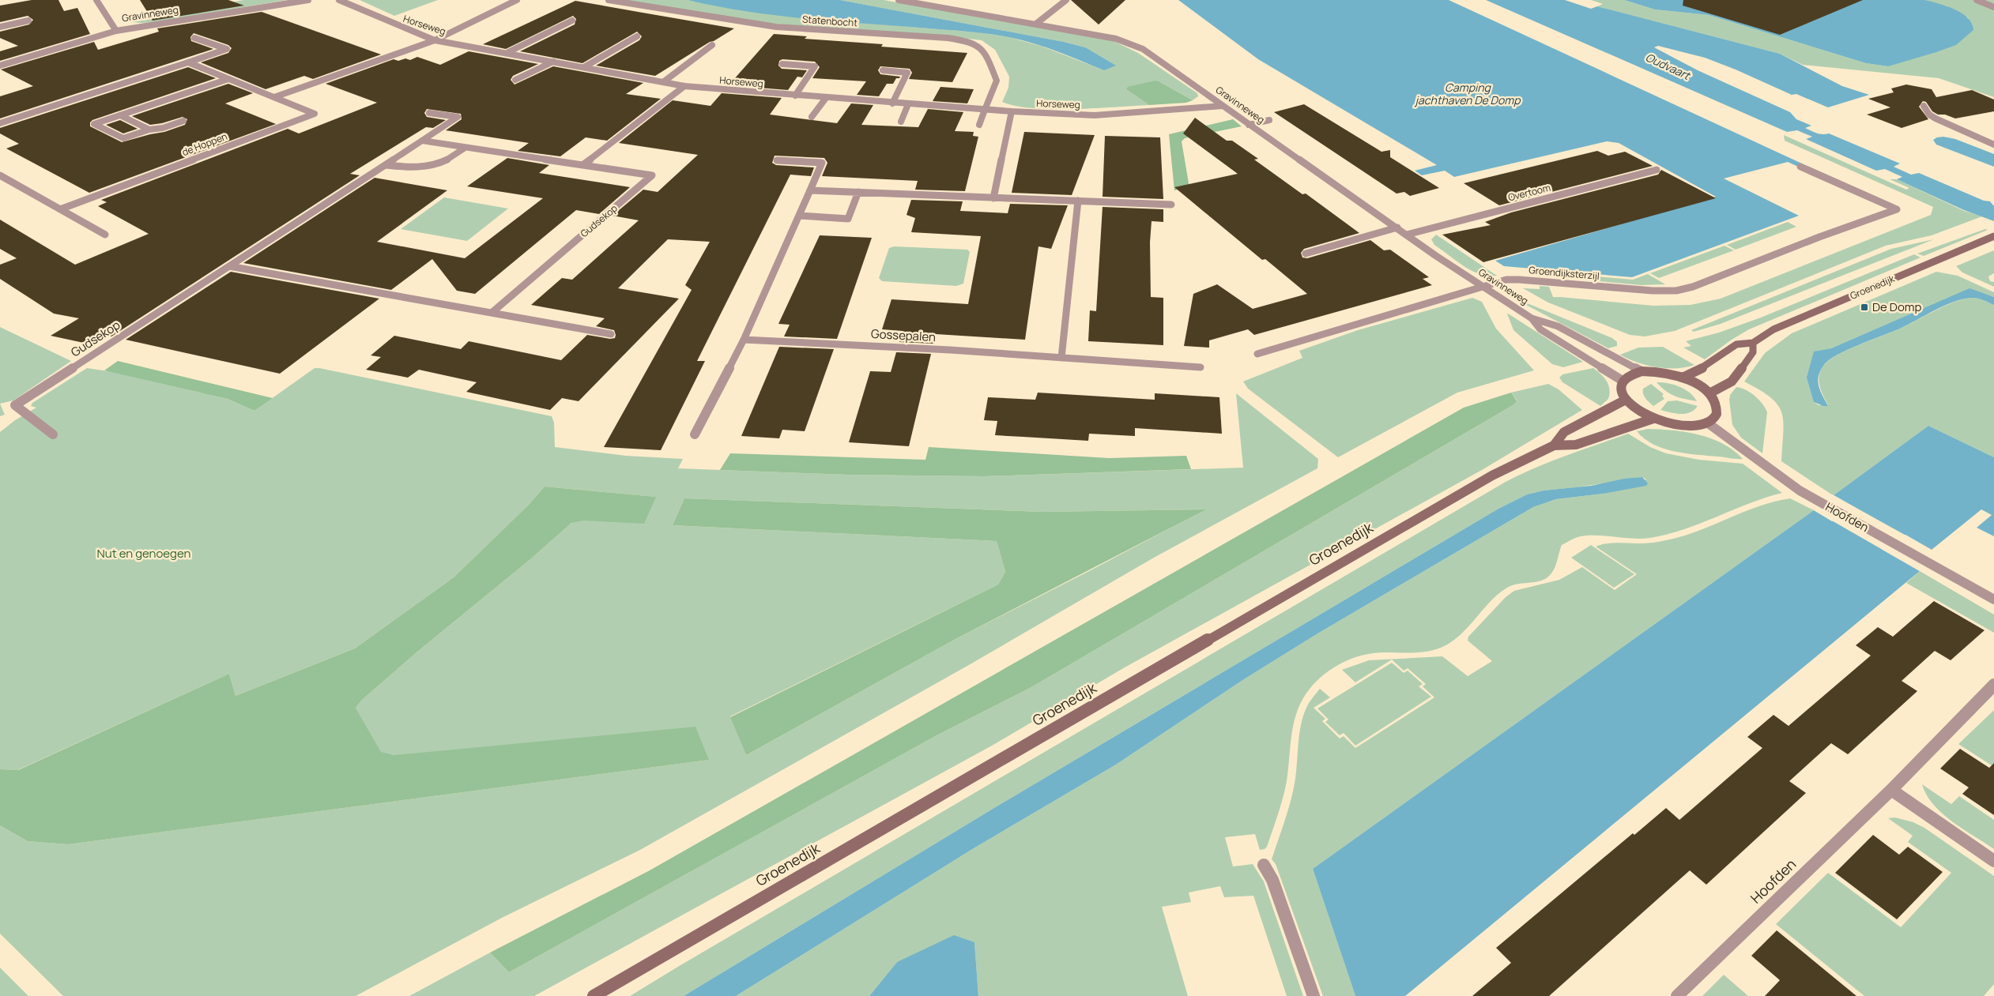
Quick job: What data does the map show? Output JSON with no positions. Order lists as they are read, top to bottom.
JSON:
{
  "streets": {
    "main road": ["Groenedijk"],
    "street": [
      "Gravinneweg",
      "Statenbocht",
      "Horseweg",
      "de Hoppen",
      "Overtoom",
      "Gudsekop",
      "Groendijksterzijl",
      "Gossepalen",
      "Hoofden"
    ]
  },
  "crossings": [
    ["Gravinneweg", "Horseweg"],
    ["Gravinneweg", "Overtoom"],
    ["Gravinneweg", "Groendijksterzijl"],
    ["Statenbocht", "Horseweg"]
  ],
  "water": ["Oudvaart", "Camping jachthaven De Domp"],
  "parks": ["Nut en genoegen"],
  "places": {
    "transit": ["De Domp"]
  }
}
